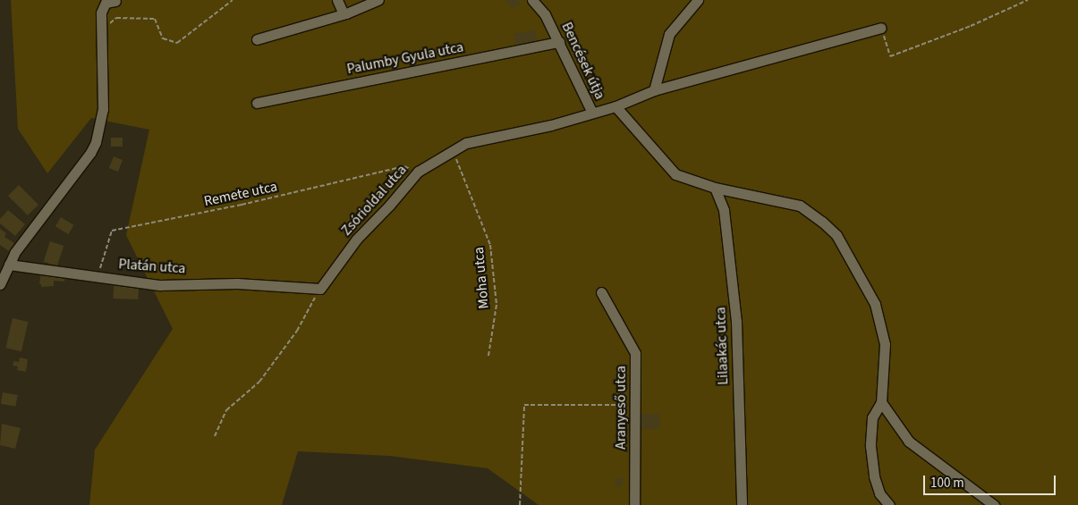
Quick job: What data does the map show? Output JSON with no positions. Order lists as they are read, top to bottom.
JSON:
{
  "streets": {
    "street": [
      "Palumby Gyula utca",
      "Bencések útja",
      "Zsórioldal utca",
      "Platán utca",
      "Lilaakác utca",
      "Aranyeső utca"
    ],
    "path": ["Remete utca", "Moha utca"]
  },
  "crossings": [
    ["Palumby Gyula utca", "Bencések útja"],
    ["Bencések útja", "Zsórioldal utca"],
    ["Remete utca", "Zsórioldal utca"],
    ["Remete utca", "Platán utca"],
    ["Zsórioldal utca", "Platán utca"],
    ["Zsórioldal utca", "Moha utca"]
  ],
  "scale_bar": "100 m"
}
